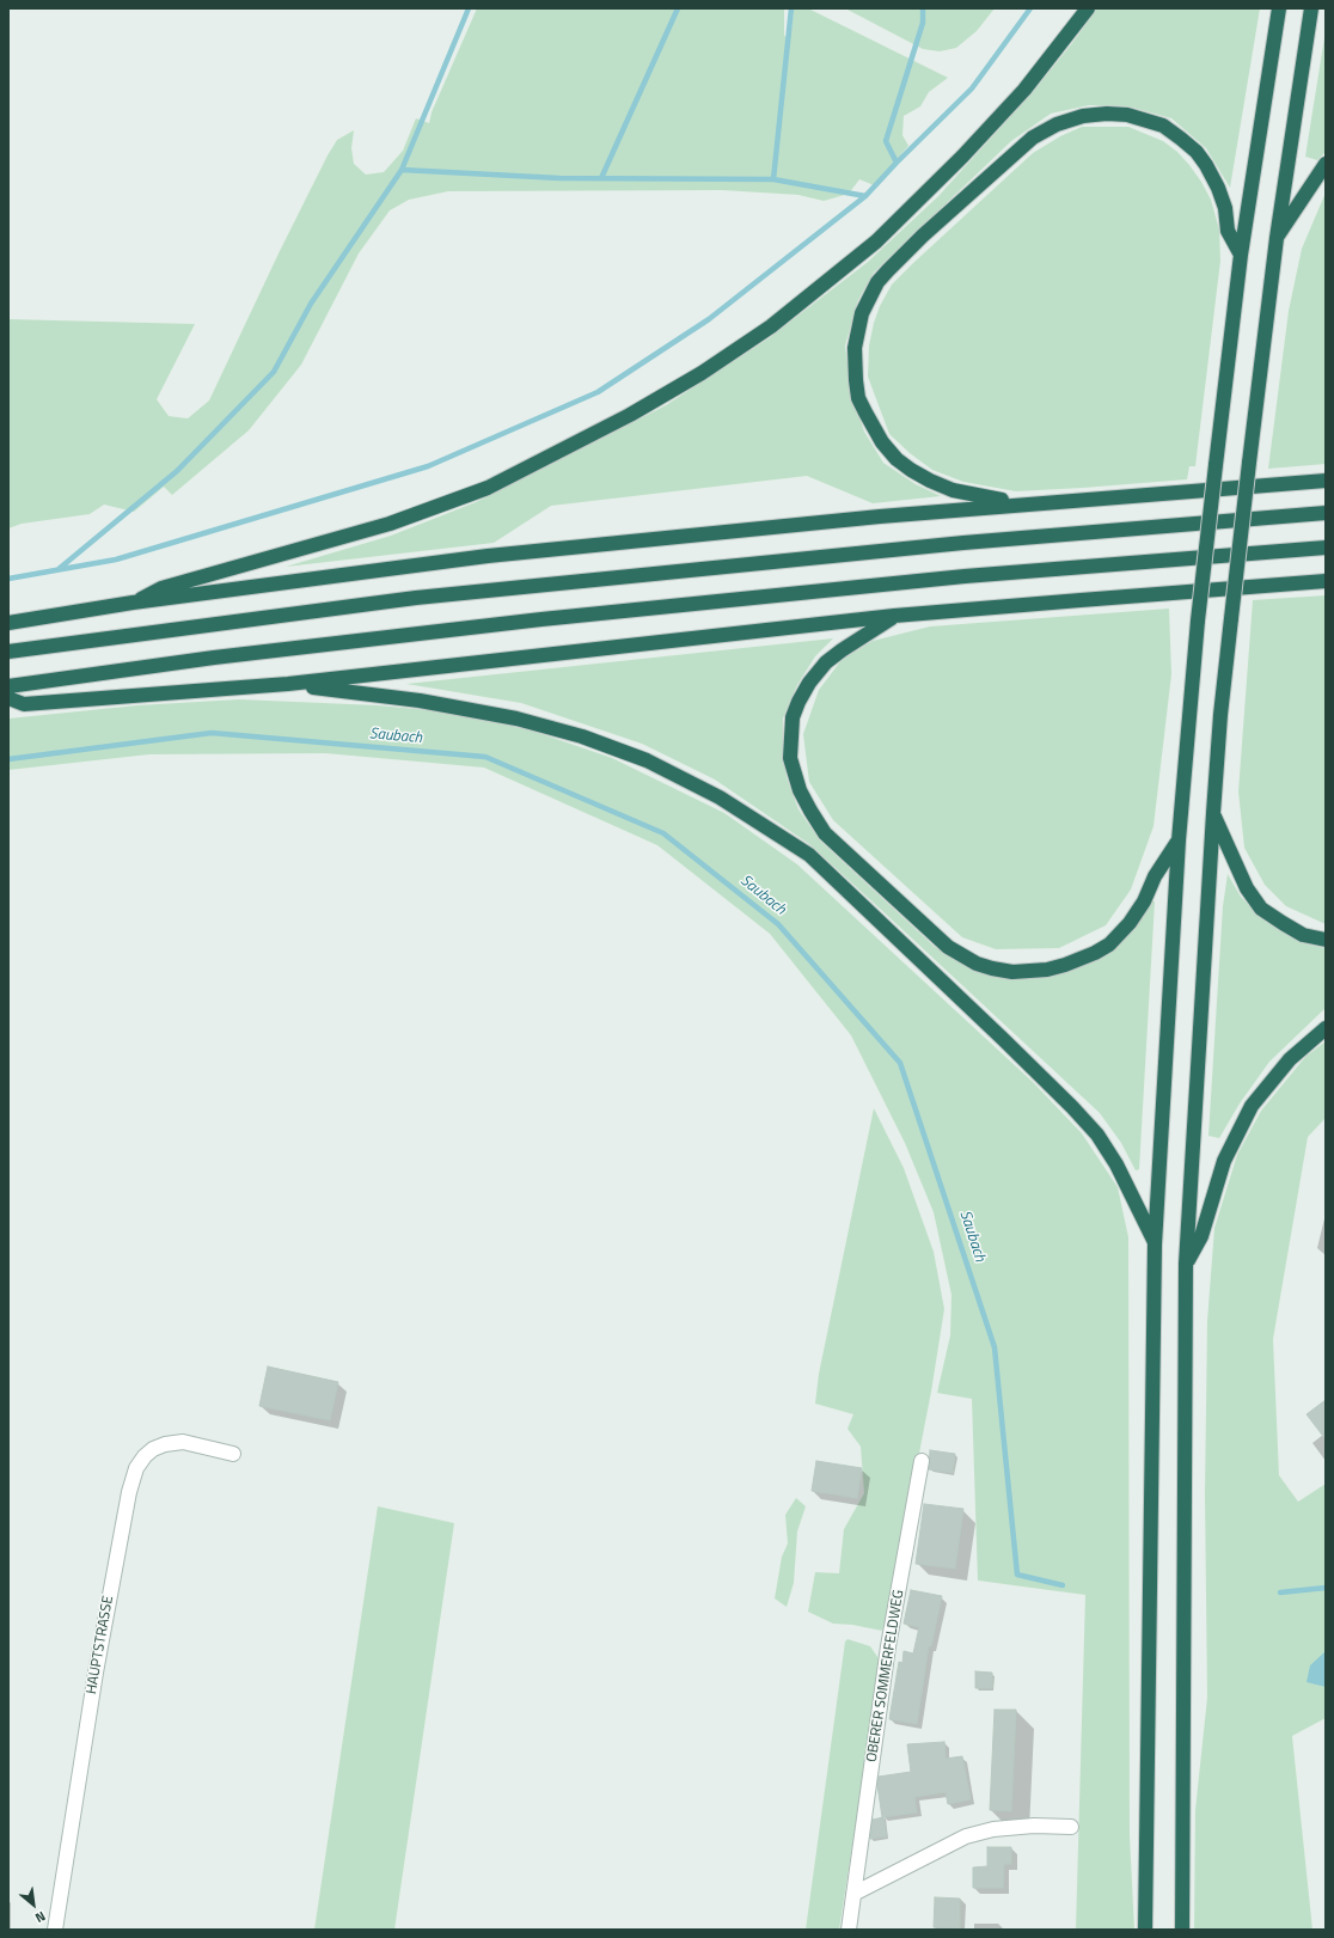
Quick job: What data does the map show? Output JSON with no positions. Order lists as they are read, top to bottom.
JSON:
{
  "streets": {
    "street": ["HAUPTSTRASSE", "OBERER SOMMERFELDWEG"]
  },
  "water": ["Saubach"],
  "north": "bottom right"
}
